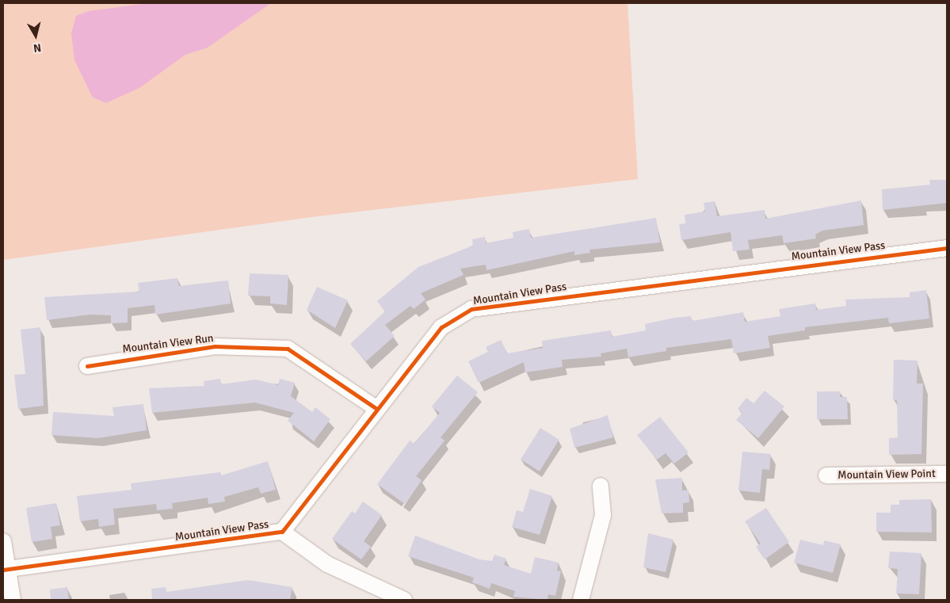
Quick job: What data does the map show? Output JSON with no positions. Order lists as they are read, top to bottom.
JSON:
{
  "streets": {
    "street": ["Mountain View Pass", "Mountain View Run", "Mountain View Point"]
  },
  "crossings": [
    ["Mountain View Pass", "Mountain View Run"]
  ],
  "north": "bottom"
}
